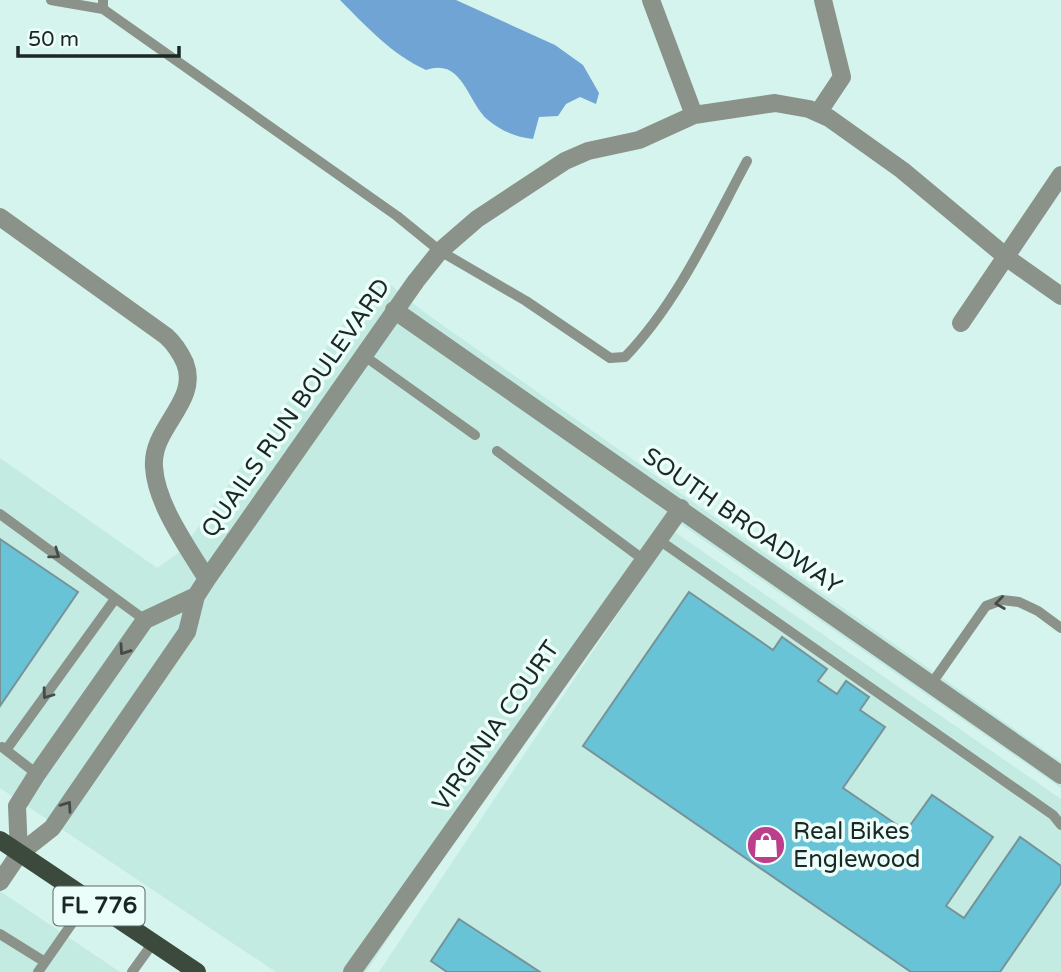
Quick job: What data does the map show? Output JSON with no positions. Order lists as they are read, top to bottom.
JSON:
{
  "streets": {
    "main road": ["FL 776"],
    "street": ["QUAILS RUN BOULEVARD", "SOUTH BROADWAY", "VIRGINIA COURT"]
  },
  "crossings": [
    ["QUAILS RUN BOULEVARD", "SOUTH BROADWAY"],
    ["QUAILS RUN BOULEVARD", "FL 776"],
    ["SOUTH BROADWAY", "VIRGINIA COURT"]
  ],
  "places": {
    "shop": ["Real Bikes Englewood"]
  },
  "scale_bar": "50 m"
}
